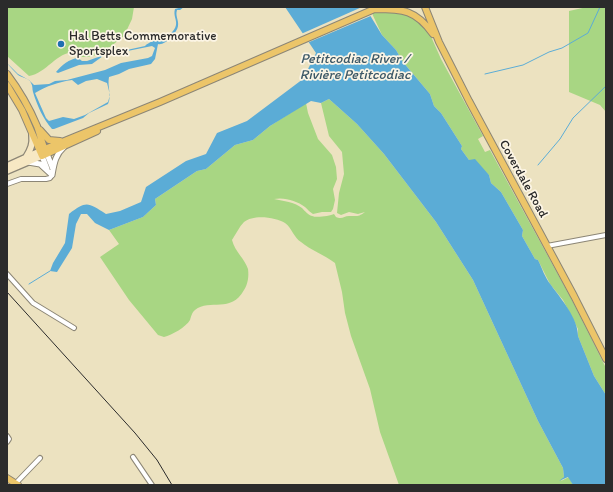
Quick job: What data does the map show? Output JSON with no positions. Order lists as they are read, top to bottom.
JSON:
{
  "streets": {
    "main road": ["Coverdale Road"]
  },
  "water": ["Petitcodiac River / Rivière Petitcodiac"],
  "places": ["Hal Betts Commemorative Sportsplex"]
}
